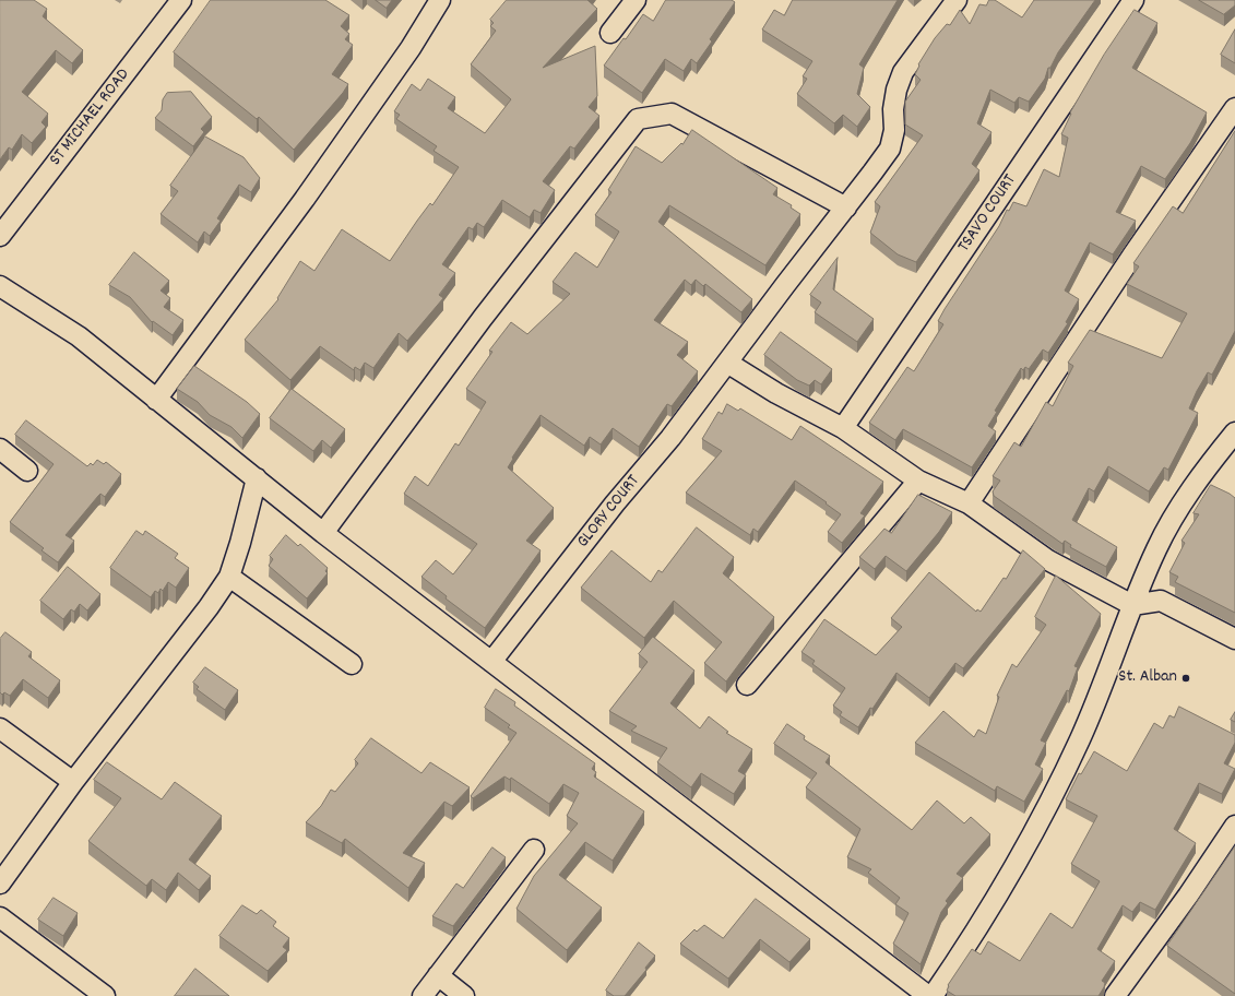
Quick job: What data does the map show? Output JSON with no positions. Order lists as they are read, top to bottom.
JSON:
{
  "streets": {
    "street": ["ST MICHAEL ROAD", "TSAVO COURT", "GLORY COURT"]
  },
  "places": ["St. Alban"]
}
